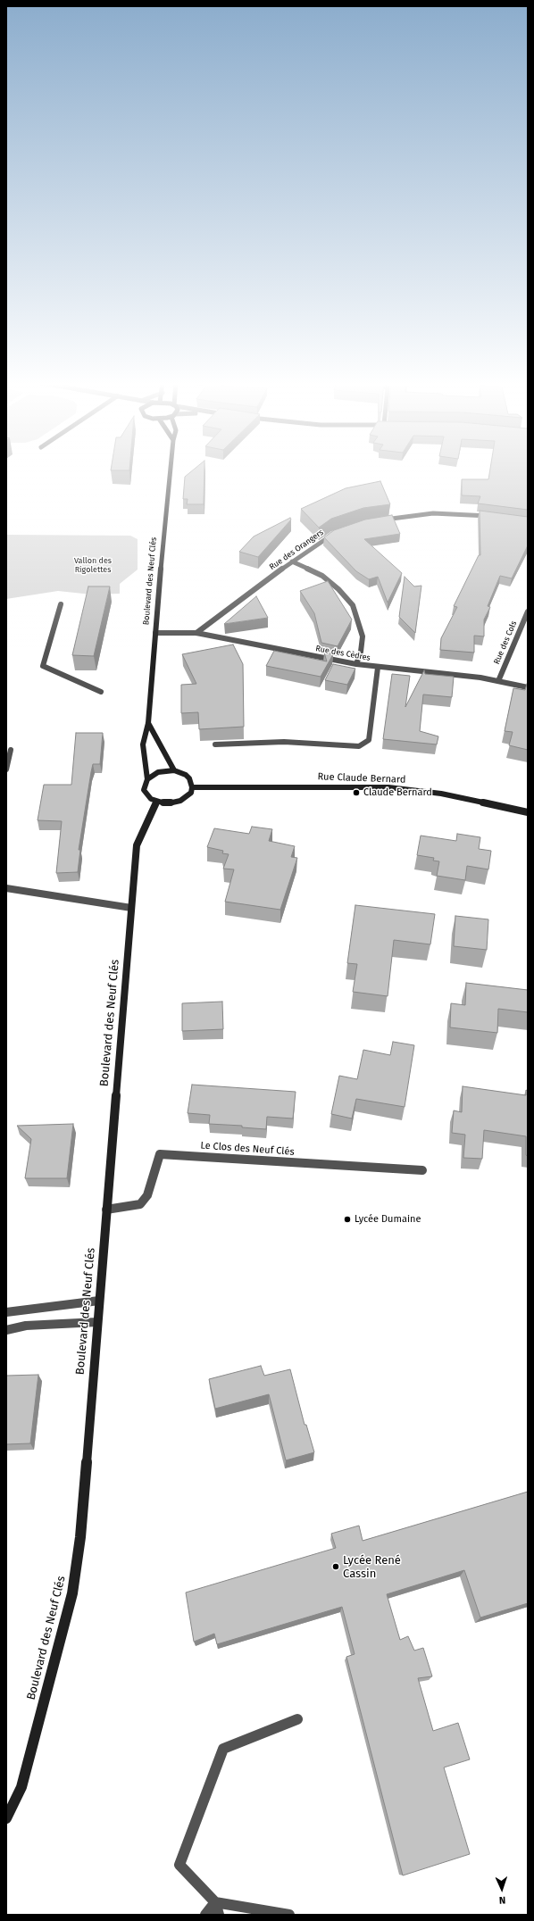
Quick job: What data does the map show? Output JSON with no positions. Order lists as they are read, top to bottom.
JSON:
{
  "streets": {
    "main road": ["Boulevard des Neuf Clés", "Rue Claude Bernard"],
    "street": [
      "Rue des Orangers",
      "Rue des Cols",
      "Rue des Cèdres",
      "Le Clos des Neuf Clés"
    ]
  },
  "crossings": [
    ["Rue des Orangers", "Rue des Cèdres"],
    ["Boulevard des Neuf Clés", "Rue des Cèdres"],
    ["Boulevard des Neuf Clés", "Rue Claude Bernard"],
    ["Boulevard des Neuf Clés", "Le Clos des Neuf Clés"],
    ["Rue des Cols", "Rue des Cèdres"]
  ],
  "parks": ["Vallon des Rigolettes"],
  "places": ["Claude Bernard", "Lycée Dumaine", "Lycée René Cassin"],
  "north": "bottom"
}
